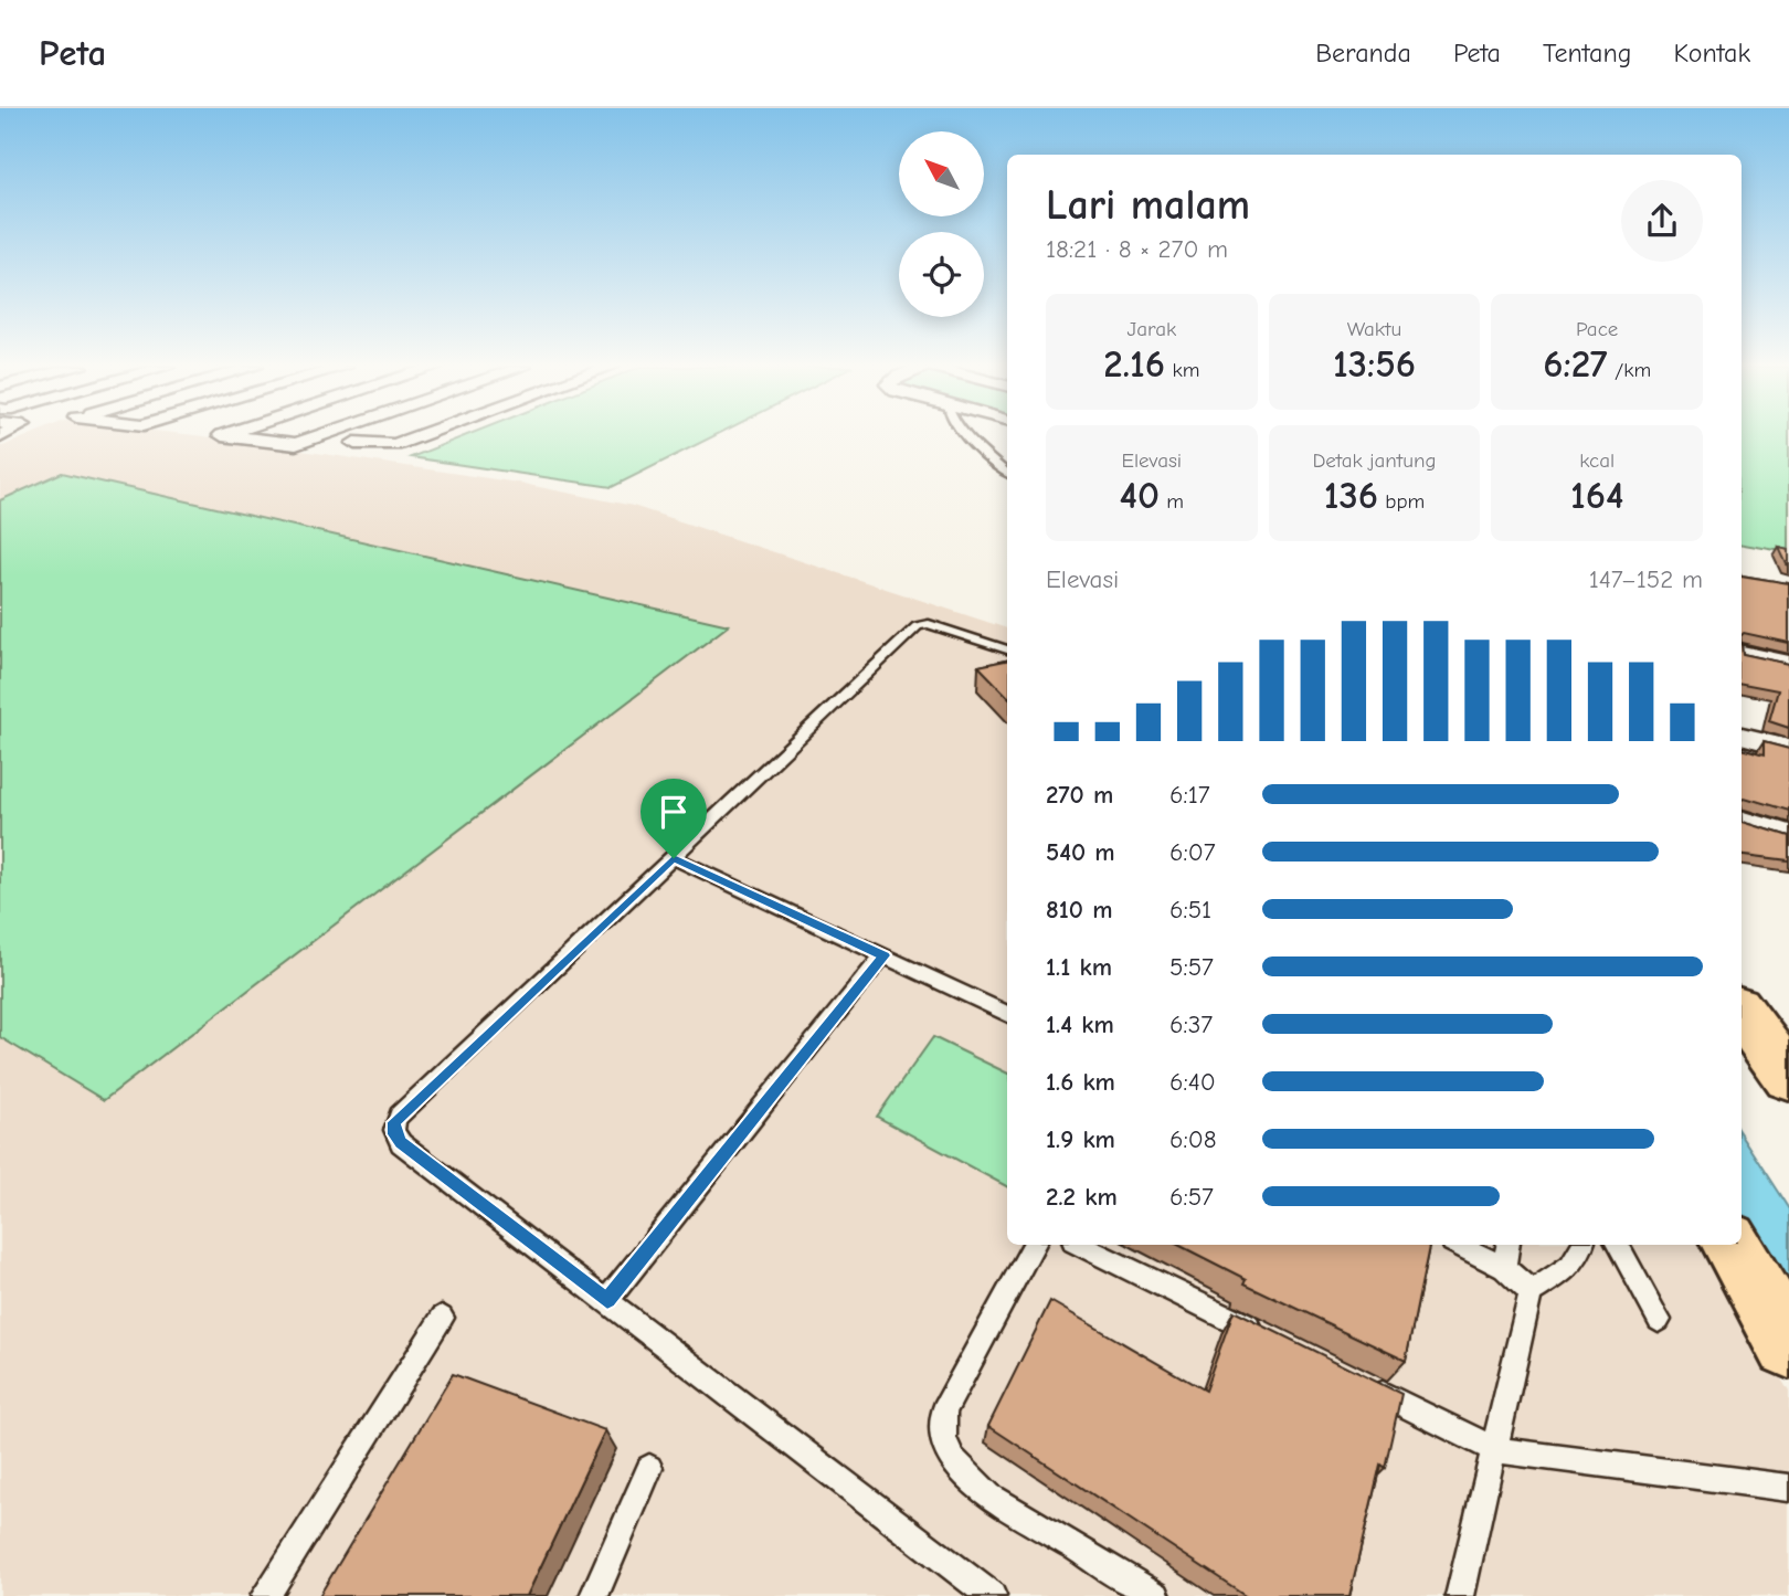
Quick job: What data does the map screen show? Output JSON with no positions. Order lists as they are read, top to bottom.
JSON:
{
  "north": "top left",
  "page": {
    "header": "Peta",
    "nav": [
      "Beranda",
      "Peta",
      "Tentang",
      "Kontak"
    ],
    "heading": ["Lari malam", "18:21 · 8 × 270 m"],
    "stats": [
      ["Jarak", "2.16 km"],
      ["Waktu", "13:56"],
      ["Pace", "6:27 /km"],
      ["Elevasi", "40 m"],
      ["Detak jantung", "136 bpm"],
      ["kcal", "164"]
    ],
    "chart": ["Elevasi", "147–152 m"],
    "list": [
      {
        "name": "270 m",
        "note": "6:17"
      },
      {
        "name": "540 m",
        "note": "6:07"
      },
      {
        "name": "810 m",
        "note": "6:51"
      },
      {
        "name": "1.1 km",
        "note": "5:57"
      },
      {
        "name": "1.4 km",
        "note": "6:37"
      },
      {
        "name": "1.6 km",
        "note": "6:40"
      },
      {
        "name": "1.9 km",
        "note": "6:08"
      },
      {
        "name": "2.2 km",
        "note": "6:57"
      }
    ]
  }
}
